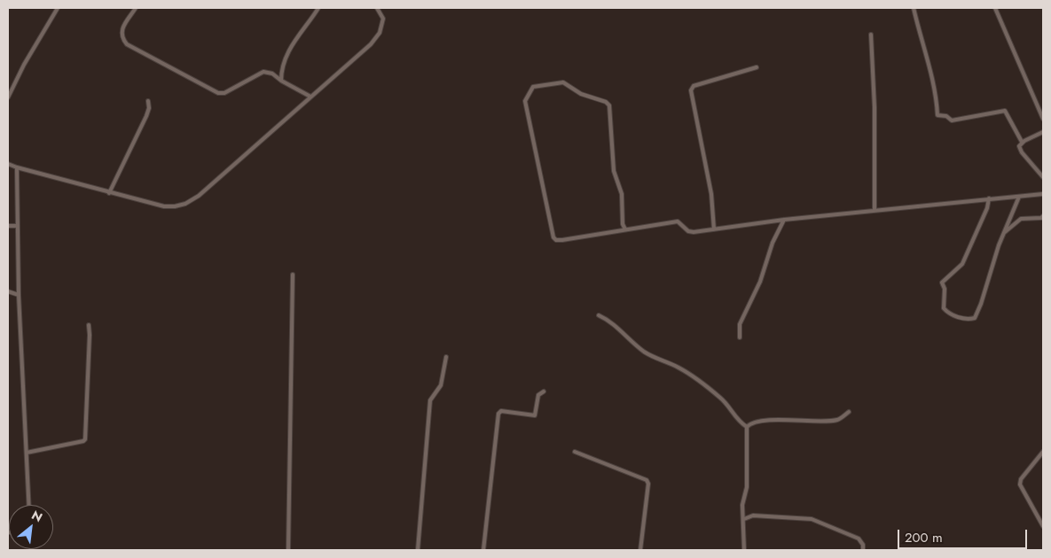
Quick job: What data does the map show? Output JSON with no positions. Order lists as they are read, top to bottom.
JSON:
{
  "scale_bar": "200 m",
  "north": "top right"
}
